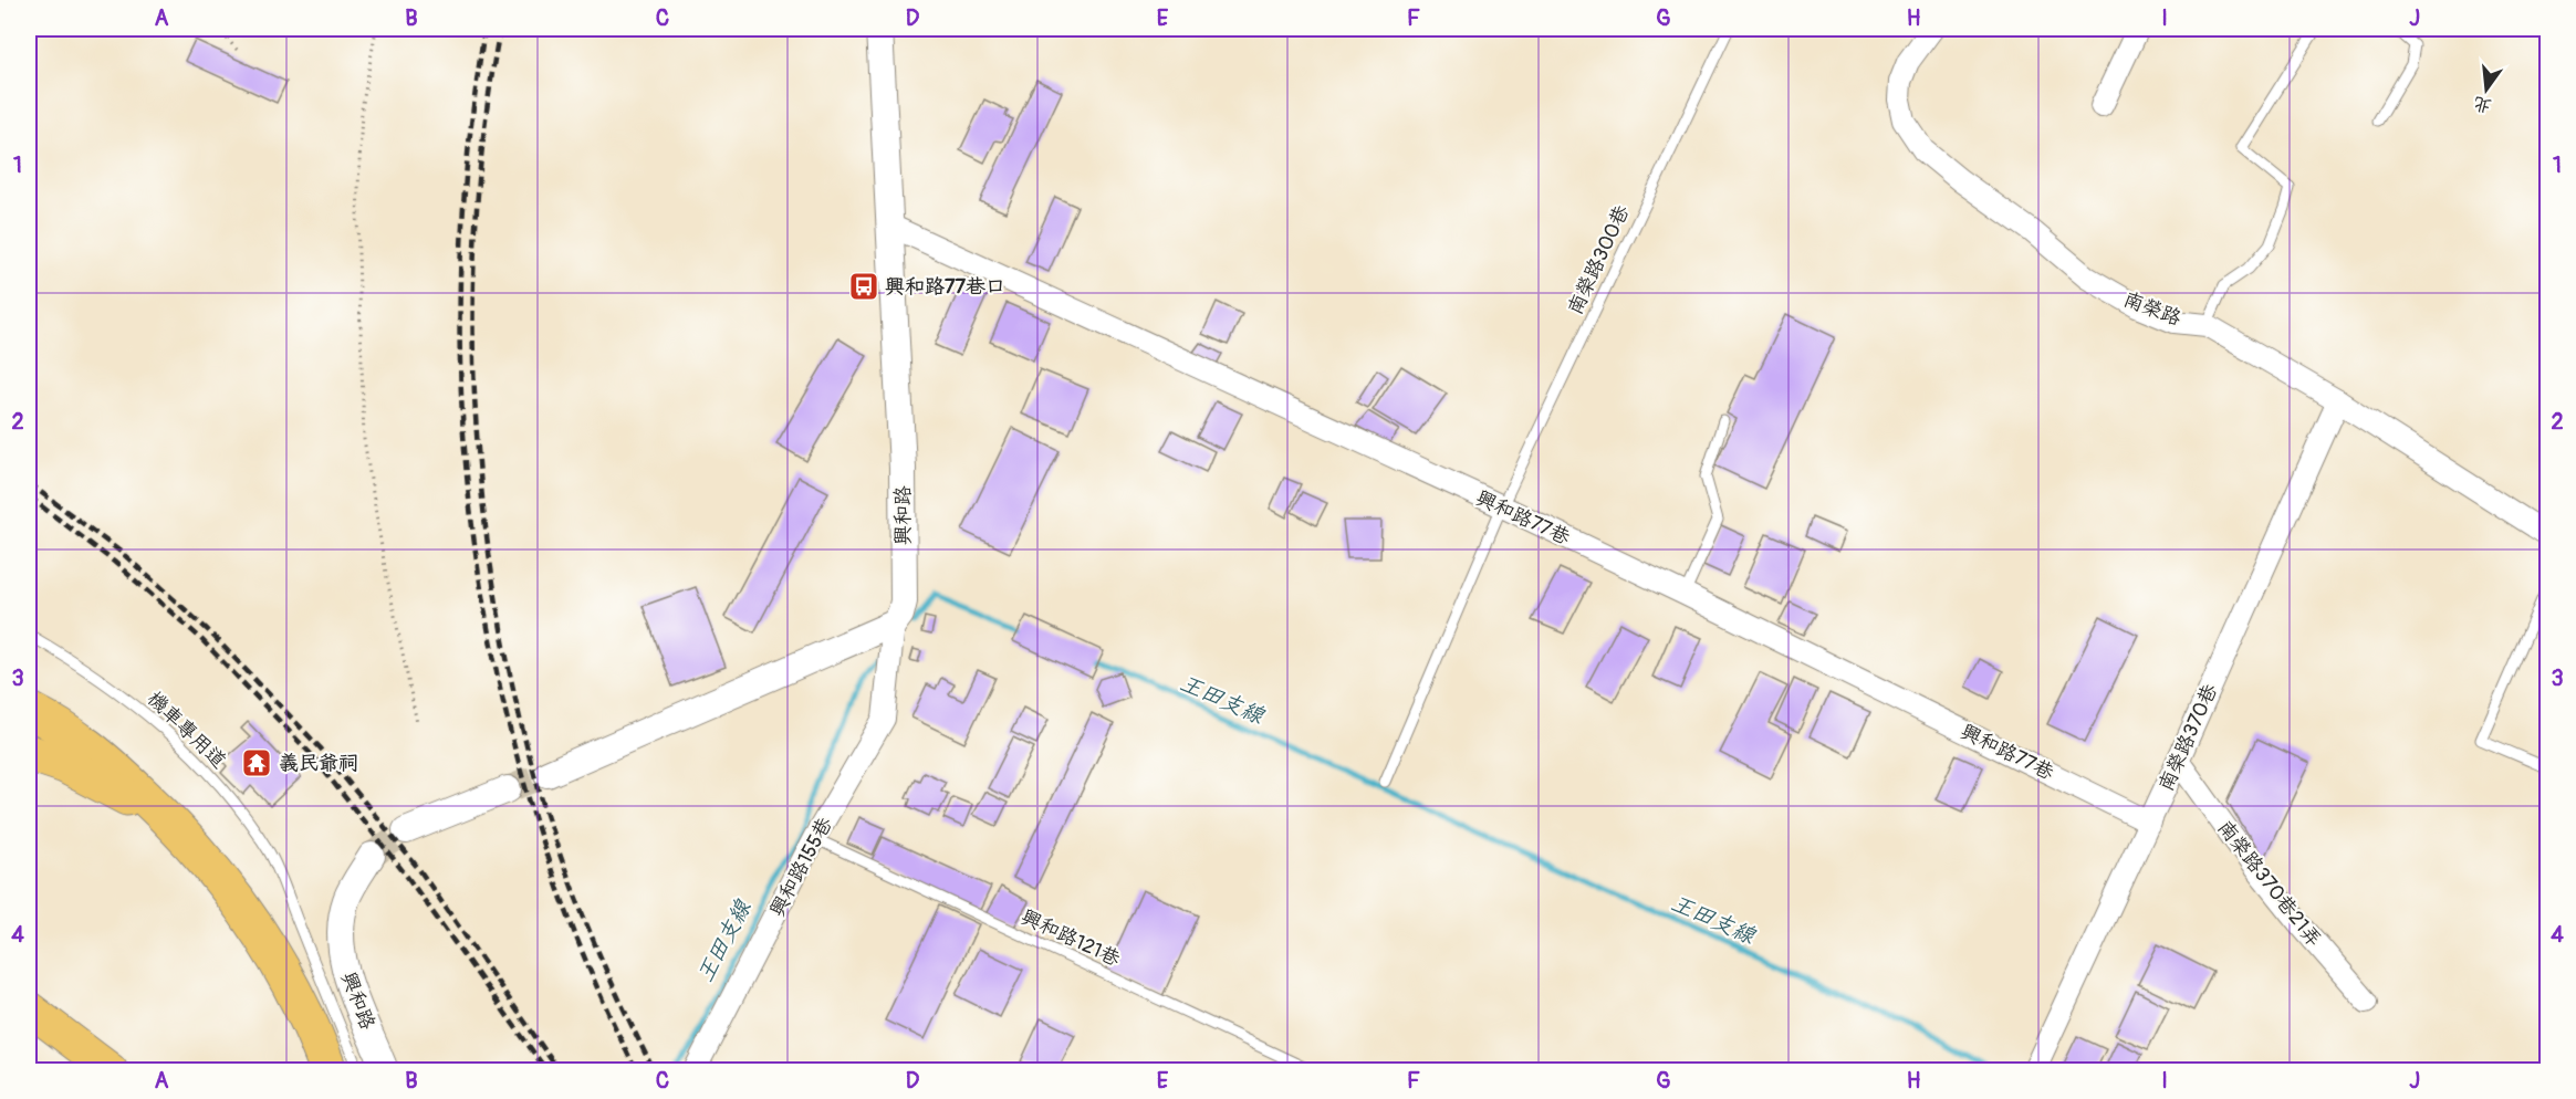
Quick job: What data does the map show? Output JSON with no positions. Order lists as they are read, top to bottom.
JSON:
{
  "streets": {
    "street": [
      "南榮路",
      "興和路",
      "興和路77巷",
      "南榮路370巷",
      "興和路155巷",
      "南榮路370巷21弄"
    ],
    "lane": ["南榮路300巷", "機車專用道", "興和路121巷"]
  },
  "crossings": [
    ["南榮路300巷", "興和路77巷"],
    ["南榮路", "南榮路370巷"],
    ["興和路", "興和路77巷"],
    ["興和路", "興和路155巷"],
    ["興和路77巷", "南榮路370巷"],
    ["南榮路370巷", "南榮路370巷21弄"],
    ["興和路155巷", "興和路121巷"]
  ],
  "water": ["王田支線"],
  "places": {
    "bus stop": ["興和路77巷口"],
    "temple": ["義民爺祠"]
  },
  "north": "bottom",
  "grid": {
    "columns": [
      "A",
      "B",
      "C",
      "D",
      "E",
      "F",
      "G",
      "H",
      "I",
      "J"
    ],
    "rows": [
      "1",
      "2",
      "3",
      "4"
    ]
  }
}
